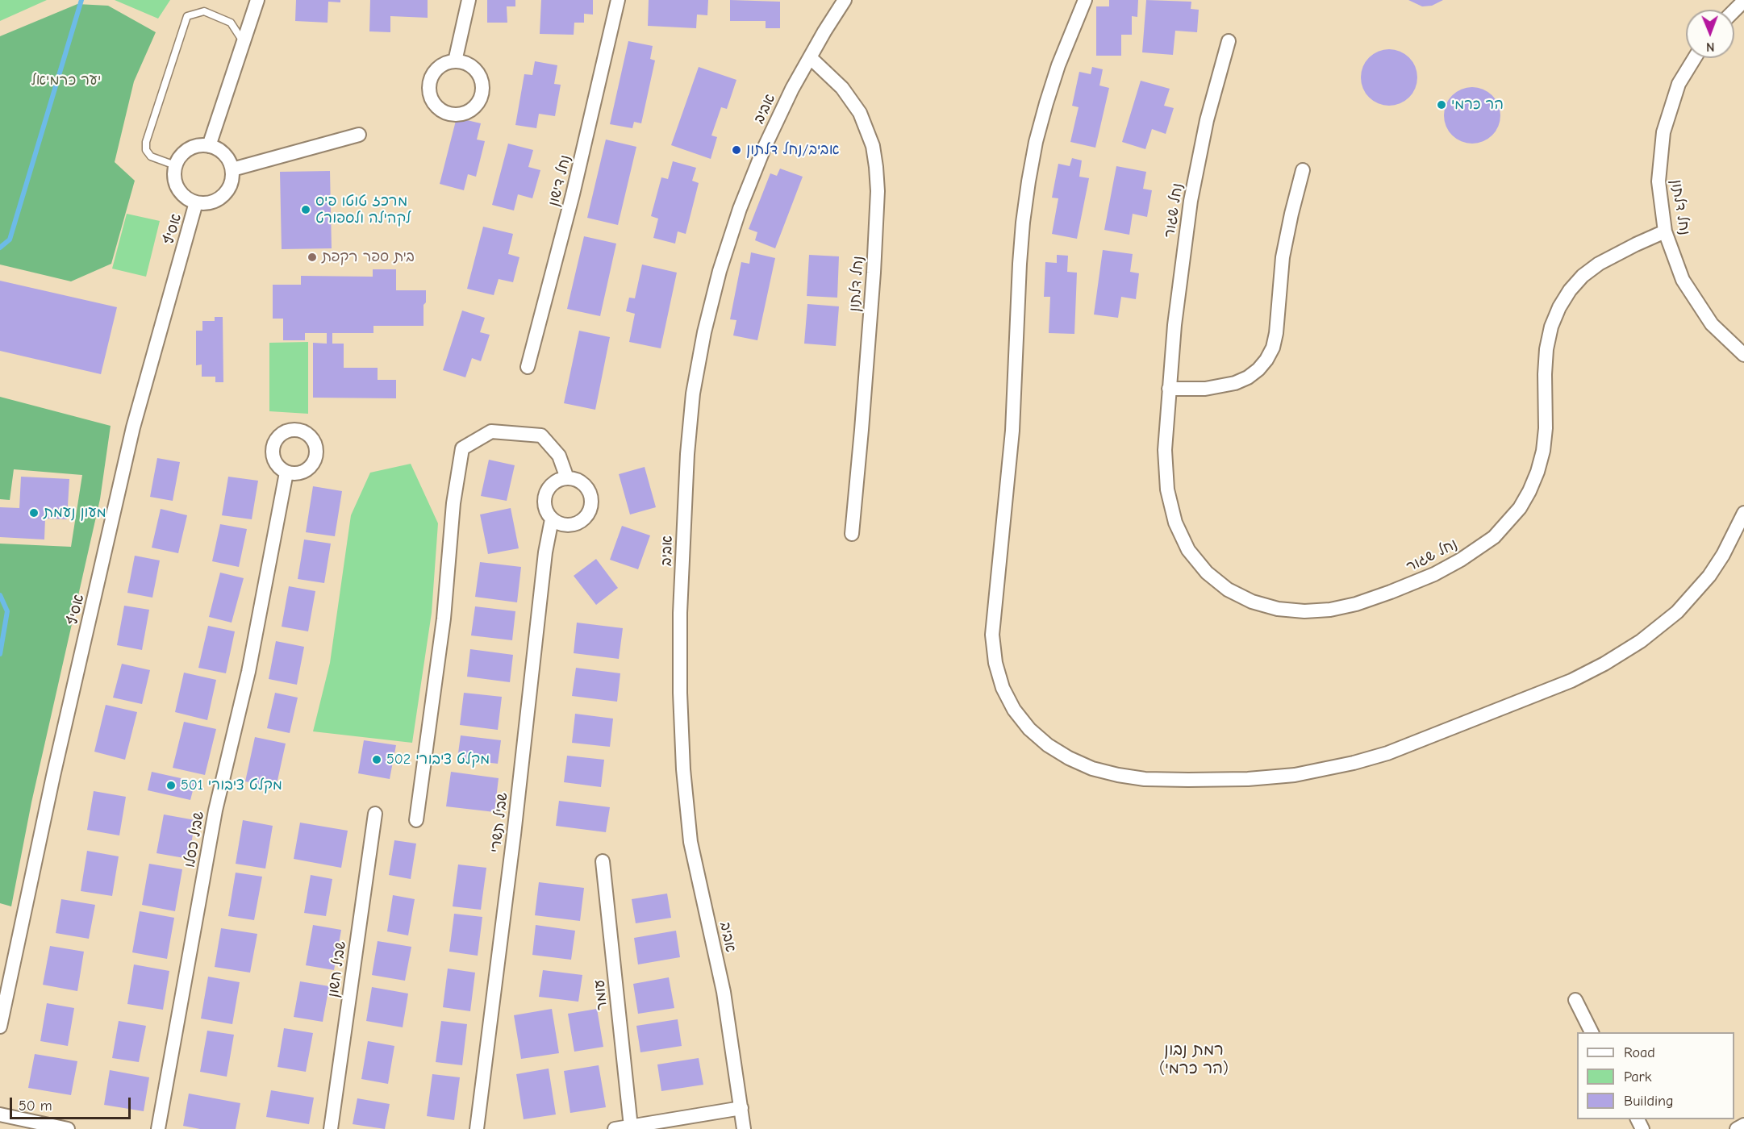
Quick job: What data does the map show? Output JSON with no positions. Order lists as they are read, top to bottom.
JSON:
{
  "streets": {
    "street": [
      "אביב",
      "נחל דישון",
      "נחל דלתון",
      "נחל שגור",
      "אסיף",
      "שביל תשרי",
      "שביל כסלו",
      "שביל חשון",
      "עומר"
    ]
  },
  "crossings": [
    ["אביב", "נחל דלתון"],
    ["נחל דלתון", "נחל שגור"]
  ],
  "districts": ["רמת נבון (הר כרמי)"],
  "parks": ["יער כרמיאל"],
  "places": [
    "הר כרמי",
    "אביב/נחל דלתון",
    "מרכז טוטו פיס לקהילה ולספורט",
    "בית ספר רקפת",
    "מעון נעמת",
    "מקלט ציבורי 502",
    "מקלט ציבורי 501"
  ],
  "legend": ["Road", "Park", "Building"],
  "scale_bar": "50 m",
  "north": "bottom"
}
